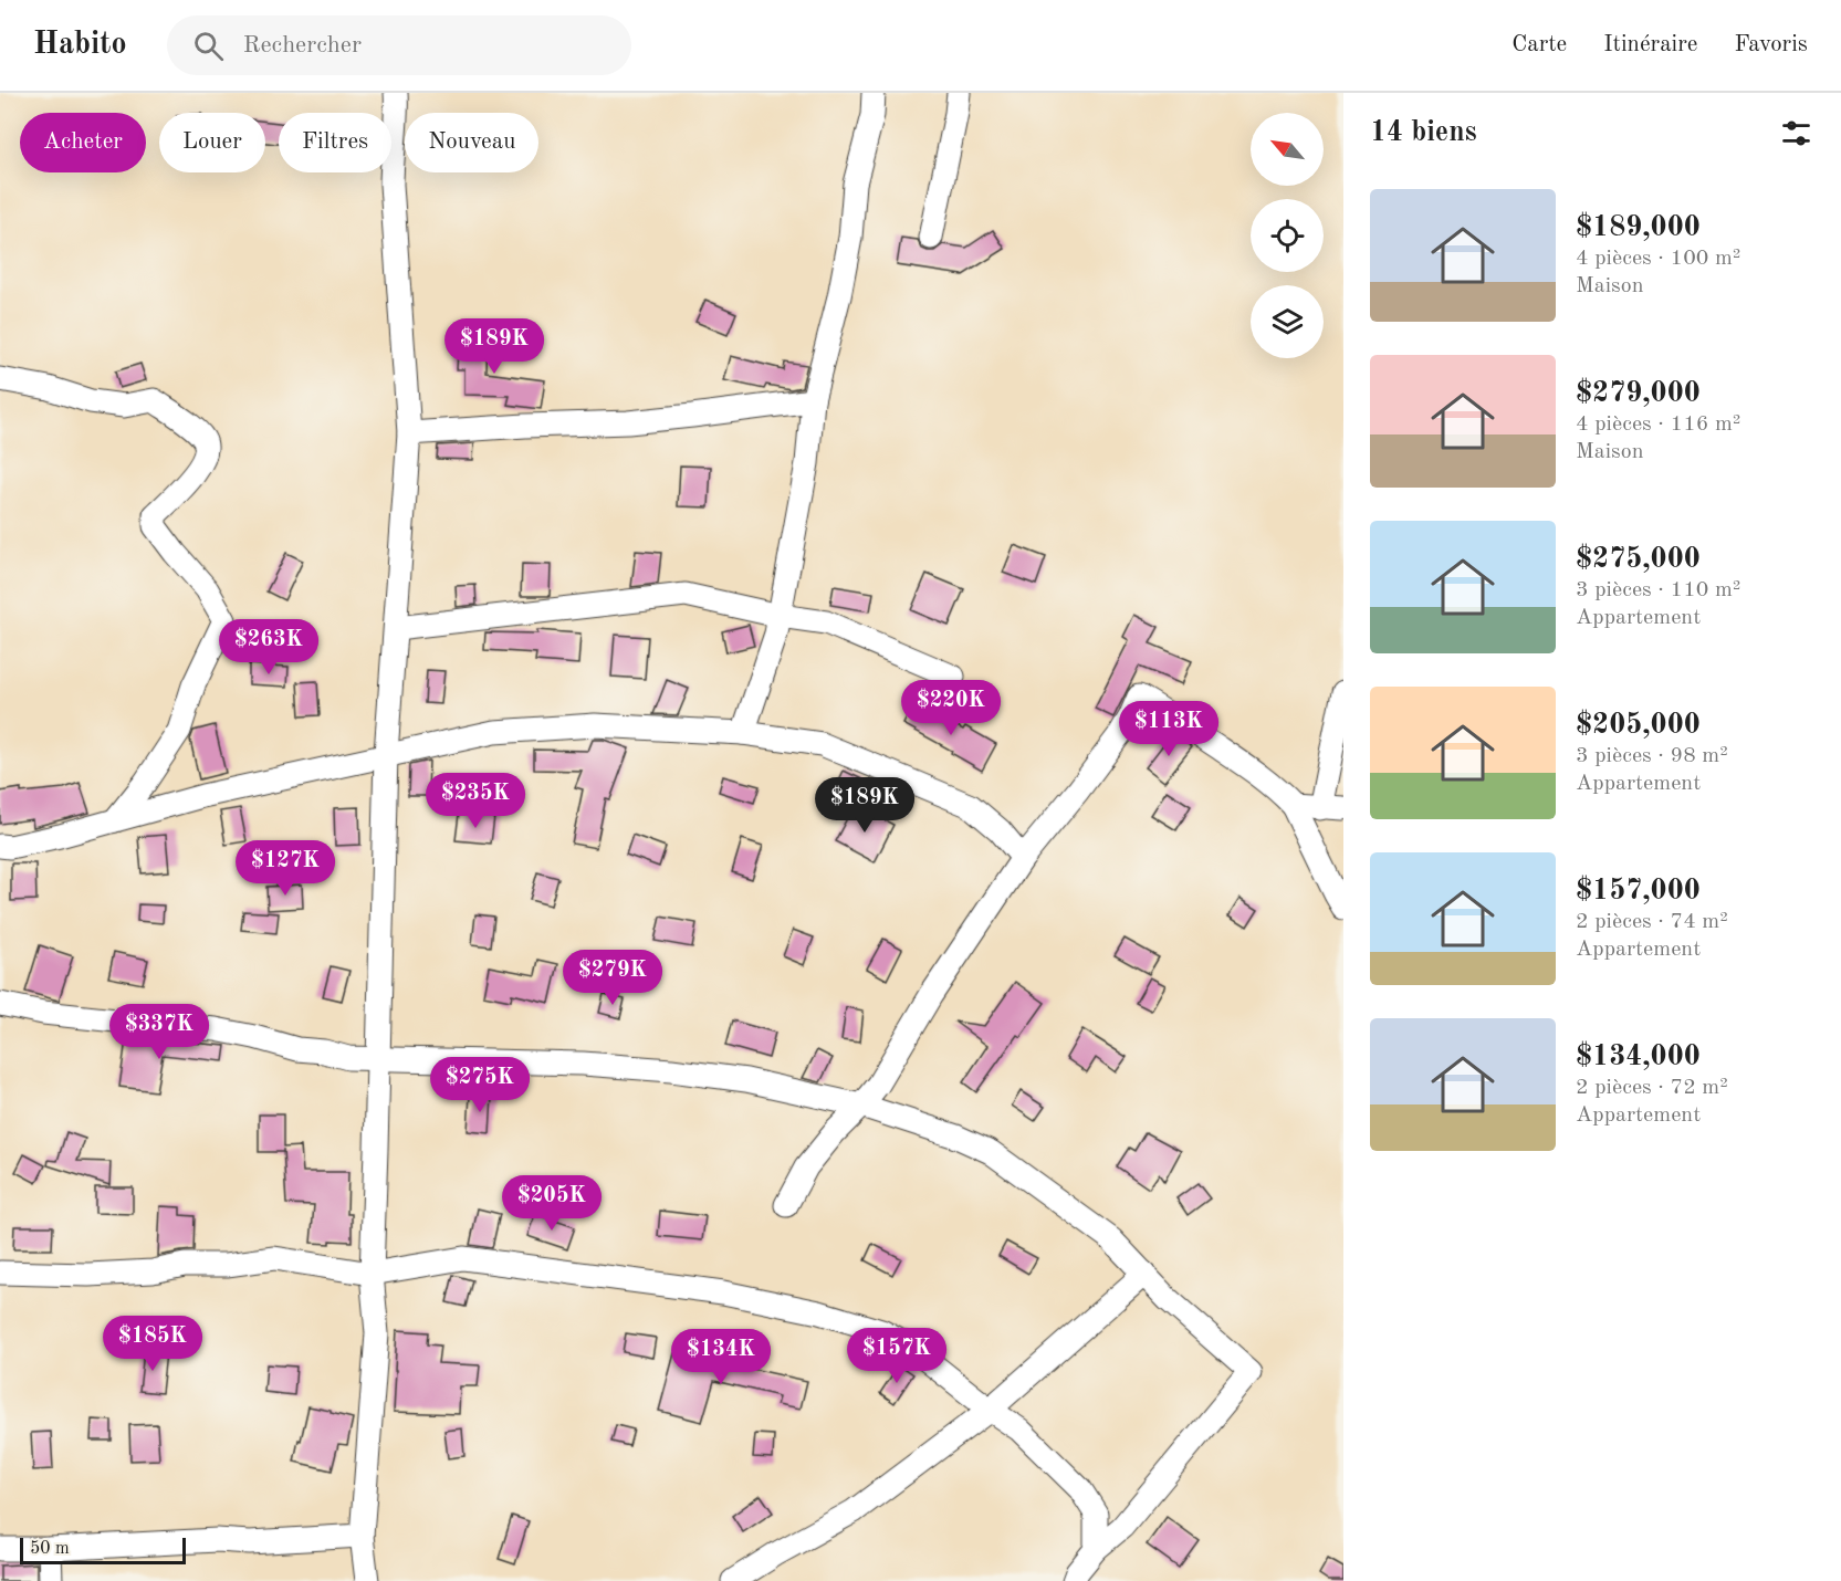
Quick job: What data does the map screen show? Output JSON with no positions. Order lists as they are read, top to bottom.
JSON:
{
  "scale_bar": "50 m",
  "north": "top left",
  "page": {
    "header": "Habito",
    "search": "Rechercher",
    "nav": ["Carte", "Itinéraire", "Favoris"],
    "heading": "14 biens",
    "chip": [
      "Acheter",
      "Louer",
      "Filtres",
      "Nouveau"
    ],
    "list": [
      {
        "name": "$189,000",
        "note": "4 pièces · 100 m² · Maison"
      },
      {
        "name": "$279,000",
        "note": "4 pièces · 116 m² · Maison"
      },
      {
        "name": "$275,000",
        "note": "3 pièces · 110 m² · Appartement"
      },
      {
        "name": "$205,000",
        "note": "3 pièces · 98 m² · Appartement"
      },
      {
        "name": "$157,000",
        "note": "2 pièces · 74 m² · Appartement"
      },
      {
        "name": "$134,000",
        "note": "2 pièces · 72 m² · Appartement"
      }
    ],
    "price": [
      "$189K",
      "$263K",
      "$220K",
      "$113K",
      "$235K",
      "$189K",
      "$127K",
      "$279K",
      "$337K",
      "$275K",
      "$205K",
      "$185K",
      "$157K",
      "$134K"
    ],
    "scale": "50 m"
  }
}
